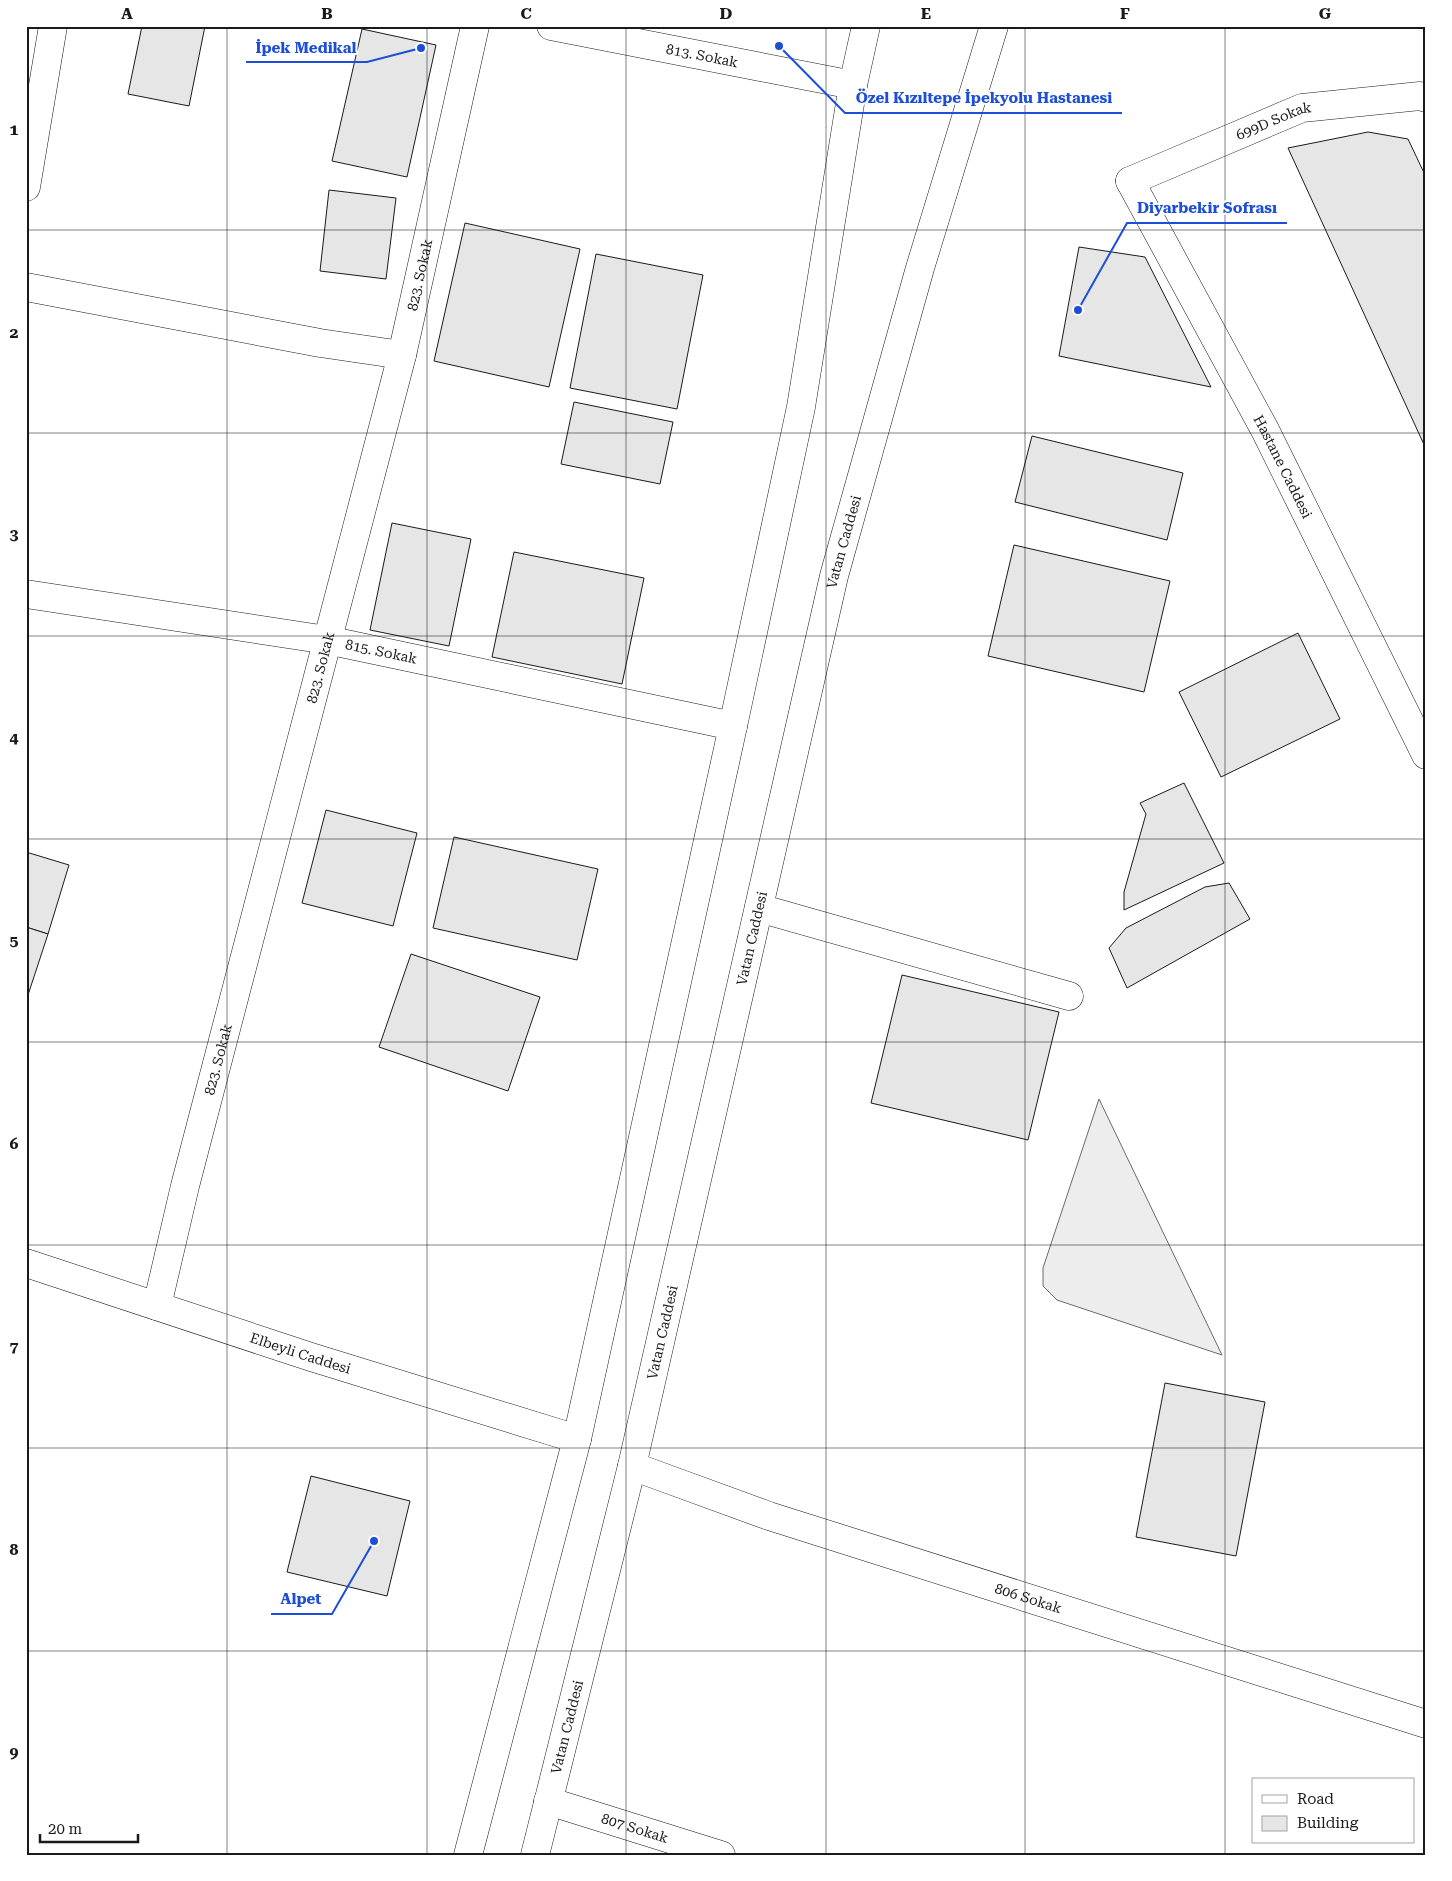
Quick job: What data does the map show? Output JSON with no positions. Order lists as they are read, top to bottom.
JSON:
{
  "streets": {
    "main road": [
      "813. Sokak",
      "699D Sokak",
      "823. Sokak",
      "Hastane Caddesi",
      "Vatan Caddesi",
      "815. Sokak",
      "Elbeyli Caddesi",
      "806 Sokak",
      "807 Sokak"
    ]
  },
  "crossings": [
    ["699D Sokak", "Hastane Caddesi"],
    ["823. Sokak", "815. Sokak"],
    ["823. Sokak", "Elbeyli Caddesi"],
    ["Vatan Caddesi", "806 Sokak"],
    ["Vatan Caddesi", "807 Sokak"]
  ],
  "places": [
    "Özel Kızıltepe İpekyolu Hastanesi",
    "İpek Medikal",
    "Diyarbekir Sofrası",
    "Alpet"
  ],
  "legend": ["Road", "Building"],
  "scale_bar": "20 m",
  "grid": {
    "columns": [
      "A",
      "B",
      "C",
      "D",
      "E",
      "F",
      "G"
    ],
    "rows": [
      "1",
      "2",
      "3",
      "4",
      "5",
      "6",
      "7",
      "8",
      "9"
    ]
  }
}
